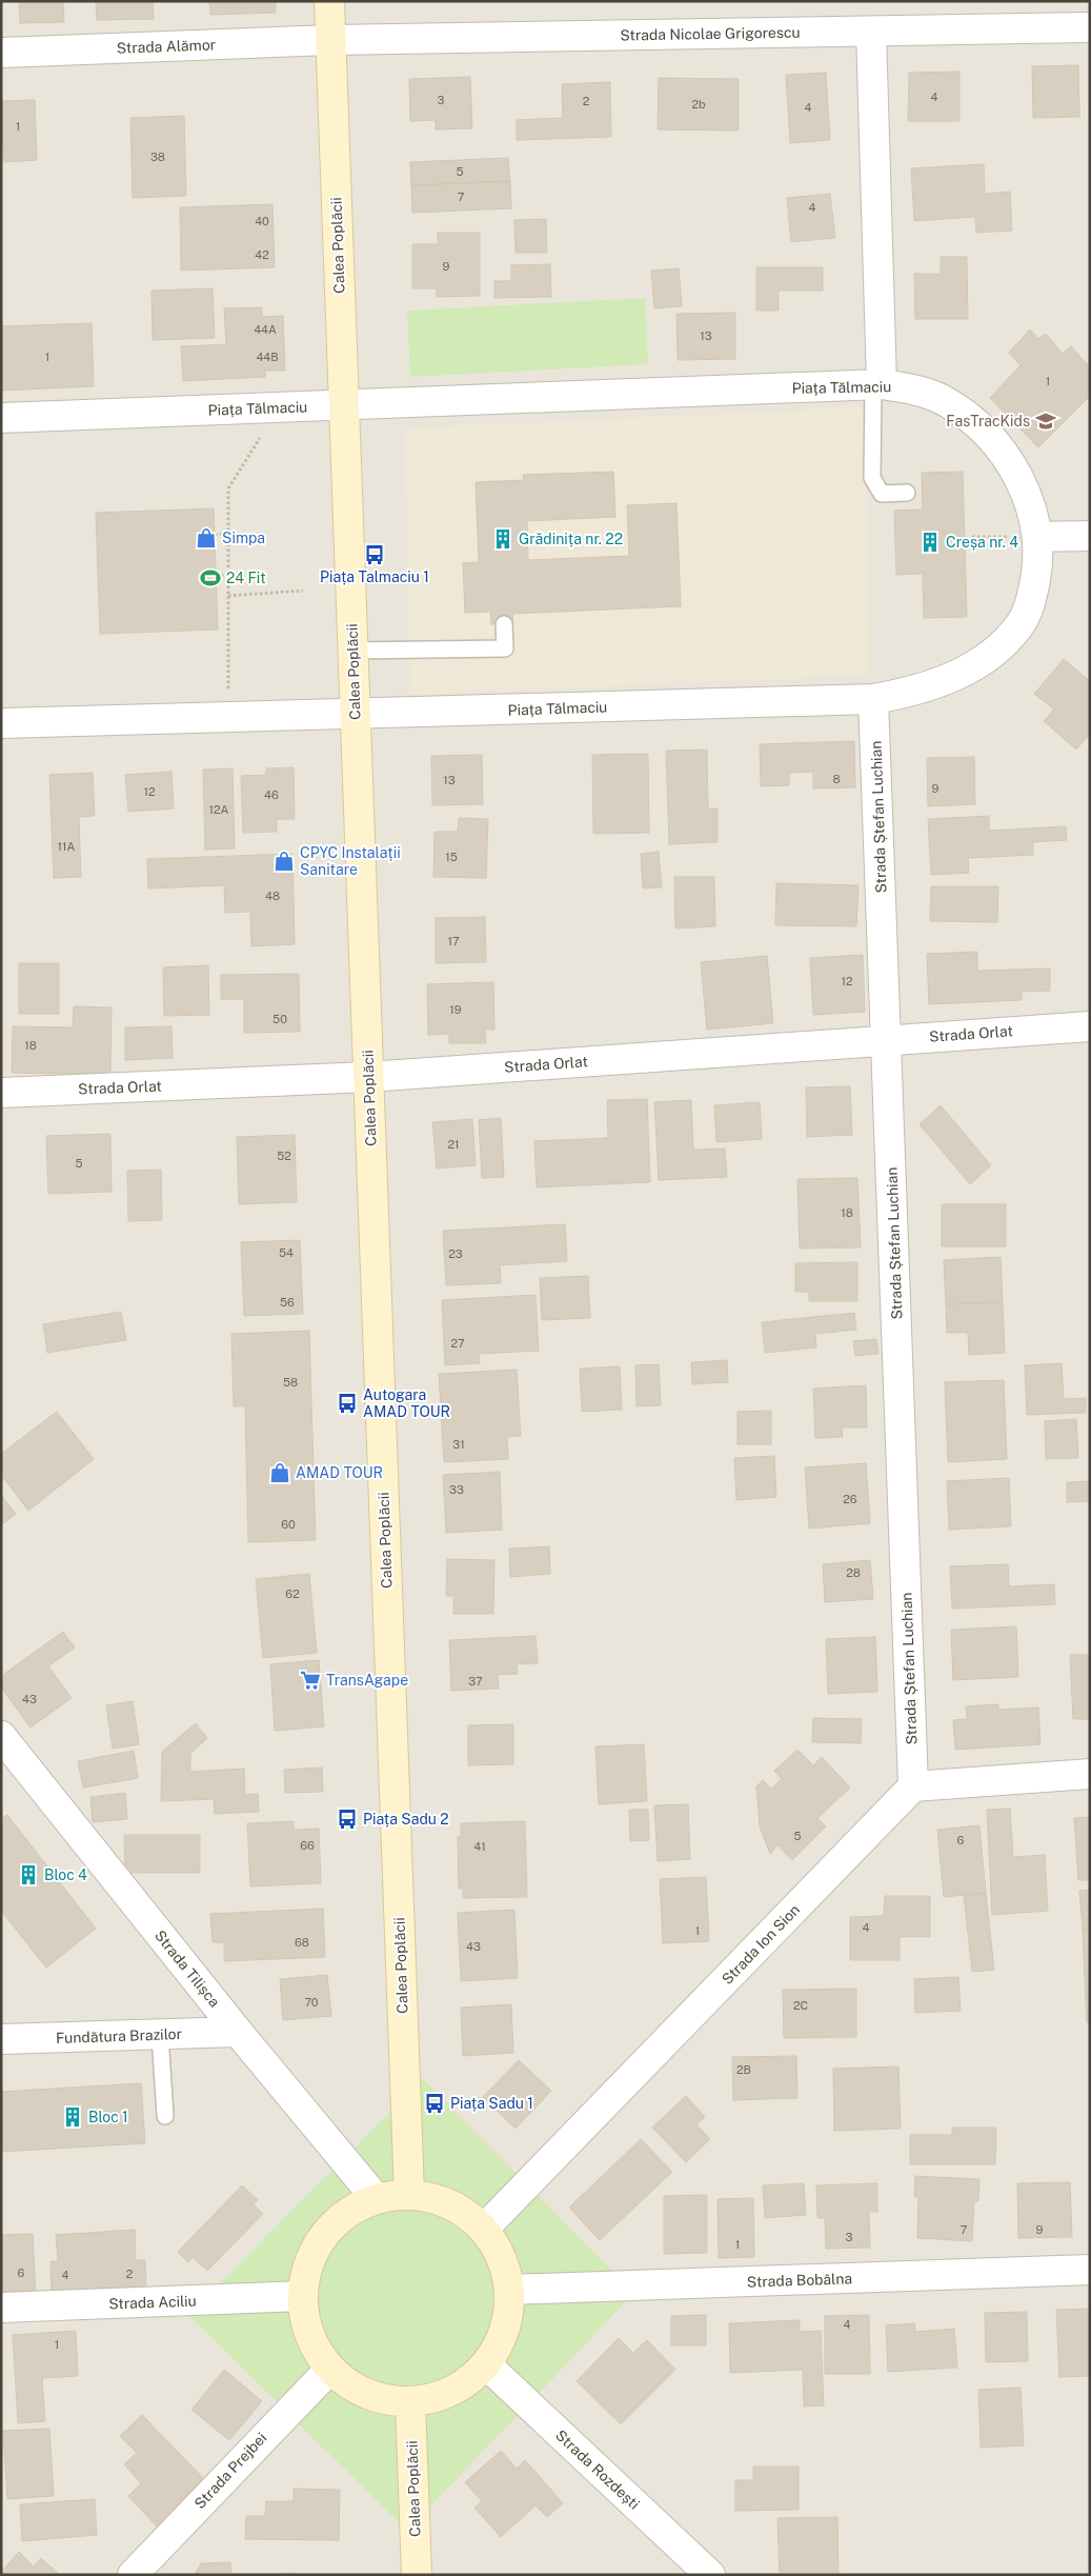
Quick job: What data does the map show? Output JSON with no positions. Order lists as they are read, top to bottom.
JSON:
{
  "streets": {
    "main road": ["Calea Poplăcii"],
    "street": [
      "Strada Nicolae Grigorescu",
      "Strada Alămor",
      "Piața Tălmaciu",
      "Strada Ștefan Luchian",
      "Strada Orlat",
      "Strada Ion Sion",
      "Strada Tilișca",
      "Fundătura Brazilor",
      "Strada Bobâlna",
      "Strada Aciliu",
      "Strada Rozdești",
      "Strada Prejbei"
    ]
  },
  "crossings": [
    ["Strada Nicolae Grigorescu", "Strada Alămor"],
    ["Strada Nicolae Grigorescu", "Calea Poplăcii"],
    ["Strada Alămor", "Calea Poplăcii"],
    ["Calea Poplăcii", "Piața Tălmaciu"],
    ["Calea Poplăcii", "Strada Orlat"],
    ["Piața Tălmaciu", "Strada Ștefan Luchian"],
    ["Strada Ștefan Luchian", "Strada Orlat"],
    ["Strada Ștefan Luchian", "Strada Ion Sion"],
    ["Strada Tilișca", "Fundătura Brazilor"]
  ],
  "places": {
    "school or university": ["FasTracKids"],
    "shop": ["Simpa", "CPYC Instalații Sanitare", "AMAD TOUR"],
    "building": [
      "Grădinița nr. 22",
      "Creșa nr. 4",
      "Bloc 4",
      "Bloc 1"
    ],
    "bus stop": [
      "Piața Talmaciu 1",
      "Autogara AMAD TOUR",
      "Piața Sadu 2",
      "Piața Sadu 1"
    ],
    "sports": ["24 Fit"],
    "supermarket": ["TransAgape"]
  },
  "house_numbers": [
    "4",
    "3",
    "2",
    "2b",
    "4",
    "1",
    "38",
    "5",
    "7",
    "4",
    "40",
    "42",
    "9",
    "44A",
    "13",
    "1",
    "44B",
    "1",
    "8",
    "13",
    "9",
    "12",
    "46",
    "12A",
    "11A",
    "15",
    "48",
    "17",
    "12",
    "19",
    "50",
    "18",
    "21",
    "52",
    "5",
    "18",
    "54",
    "23",
    "56",
    "27",
    "58",
    "31",
    "33",
    "26",
    "60",
    "28",
    "62",
    "37",
    "43",
    "5",
    "6",
    "66",
    "41",
    "4",
    "1",
    "68",
    "43",
    "70",
    "2C",
    "2B",
    "7",
    "9",
    "3",
    "1",
    "6",
    "2",
    "4",
    "4",
    "1"
  ]
}
